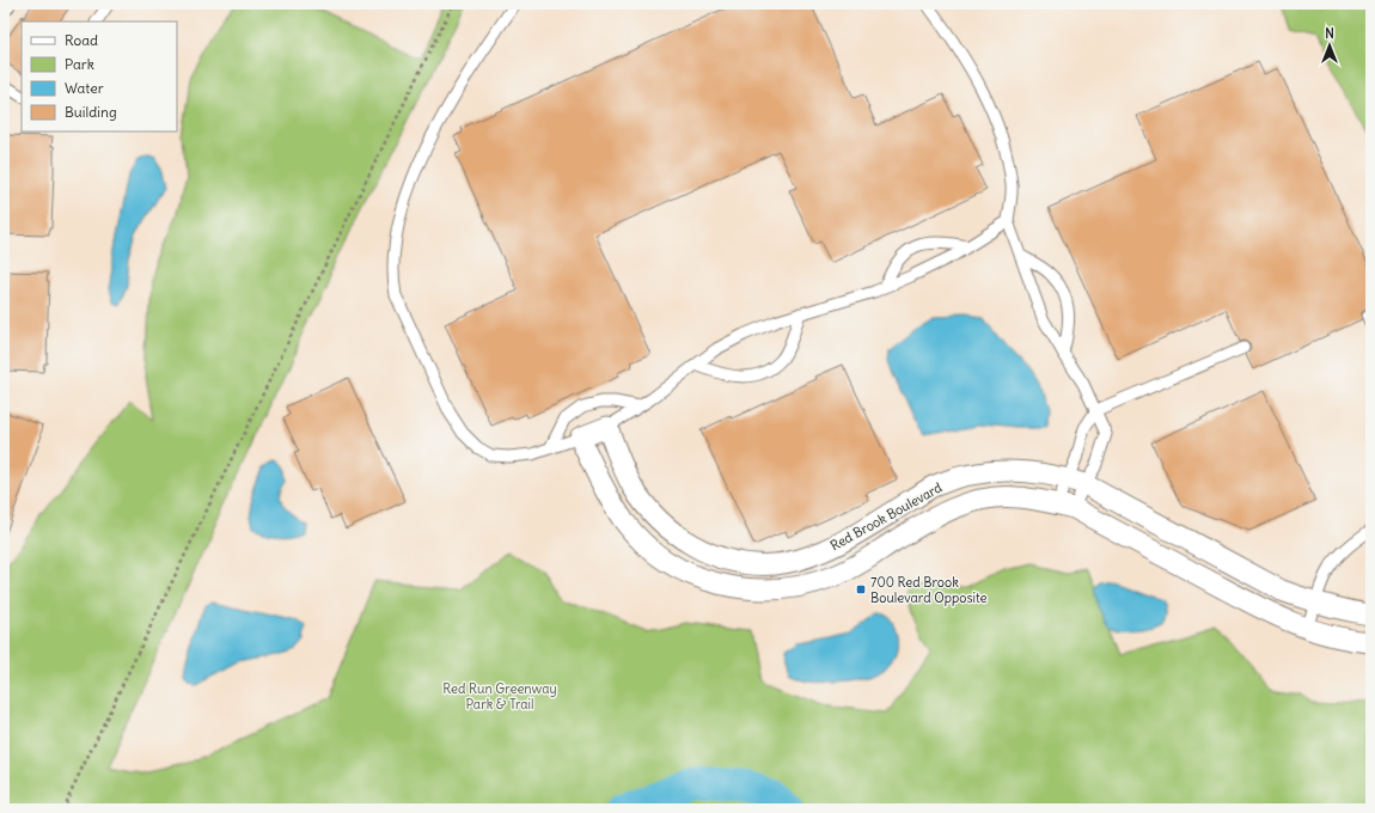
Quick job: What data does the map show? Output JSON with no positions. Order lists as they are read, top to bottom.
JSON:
{
  "streets": {
    "street": ["Red Brook Boulevard"]
  },
  "parks": ["Red Run Greenway Park & Trail"],
  "places": {
    "transit": ["700 Red Brook Boulevard Opposite"]
  },
  "legend": [
    "Road",
    "Park",
    "Water",
    "Building"
  ],
  "north": "top"
}
